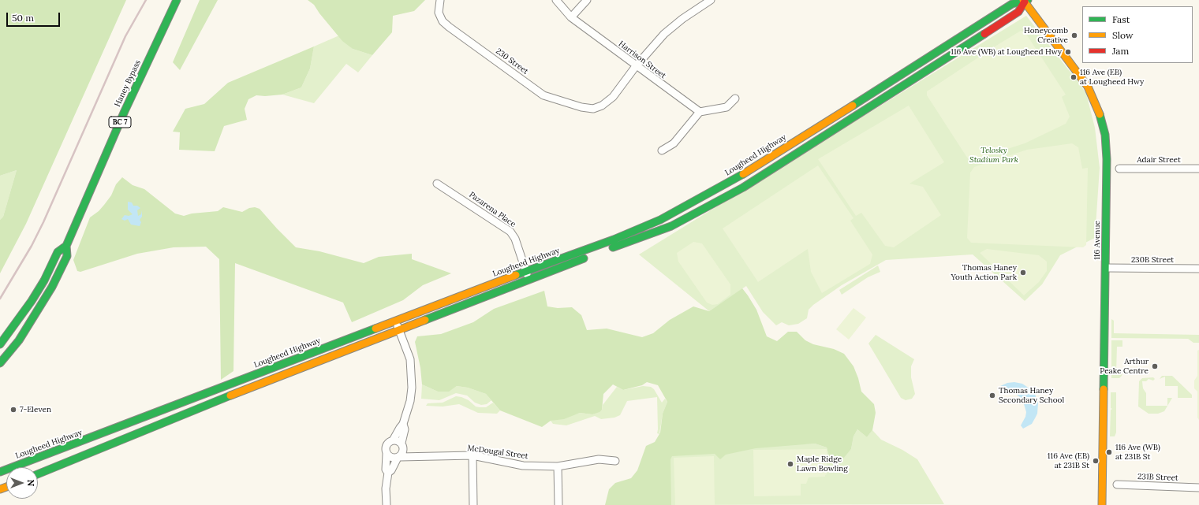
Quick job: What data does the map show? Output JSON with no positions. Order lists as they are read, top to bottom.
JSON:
{
  "streets": {
    "main road": [
      "Haney Bypass",
      "BC 7",
      "Lougheed Highway",
      "116 Avenue"
    ],
    "street": [
      "Harrison Street",
      "230 Street",
      "Adair Street",
      "Pazarena Place",
      "230B Street",
      "McDougal Street",
      "231B Street"
    ]
  },
  "crossings": [
    ["Harrison Street", "230 Street"],
    ["Lougheed Highway", "Pazarena Place"],
    ["Lougheed Highway", "116 Avenue"],
    ["116 Avenue", "230B Street"]
  ],
  "parks": ["Telosky Stadium Park"],
  "places": [
    "Honeycomb Creative",
    "116 Ave (WB) at Lougheed Hwy",
    "116 Ave (EB) at Lougheed Hwy",
    "Thomas Haney Youth Action Park",
    "Arthur Peake Centre",
    "Thomas Haney Secondary School",
    "7-Eleven",
    "116 Ave (WB) at 231B St",
    "116 Ave (EB) at 231B St",
    "Maple Ridge Lawn Bowling"
  ],
  "legend": ["Fast", "Slow", "Jam"],
  "scale_bar": "50 m",
  "north": "right"
}
